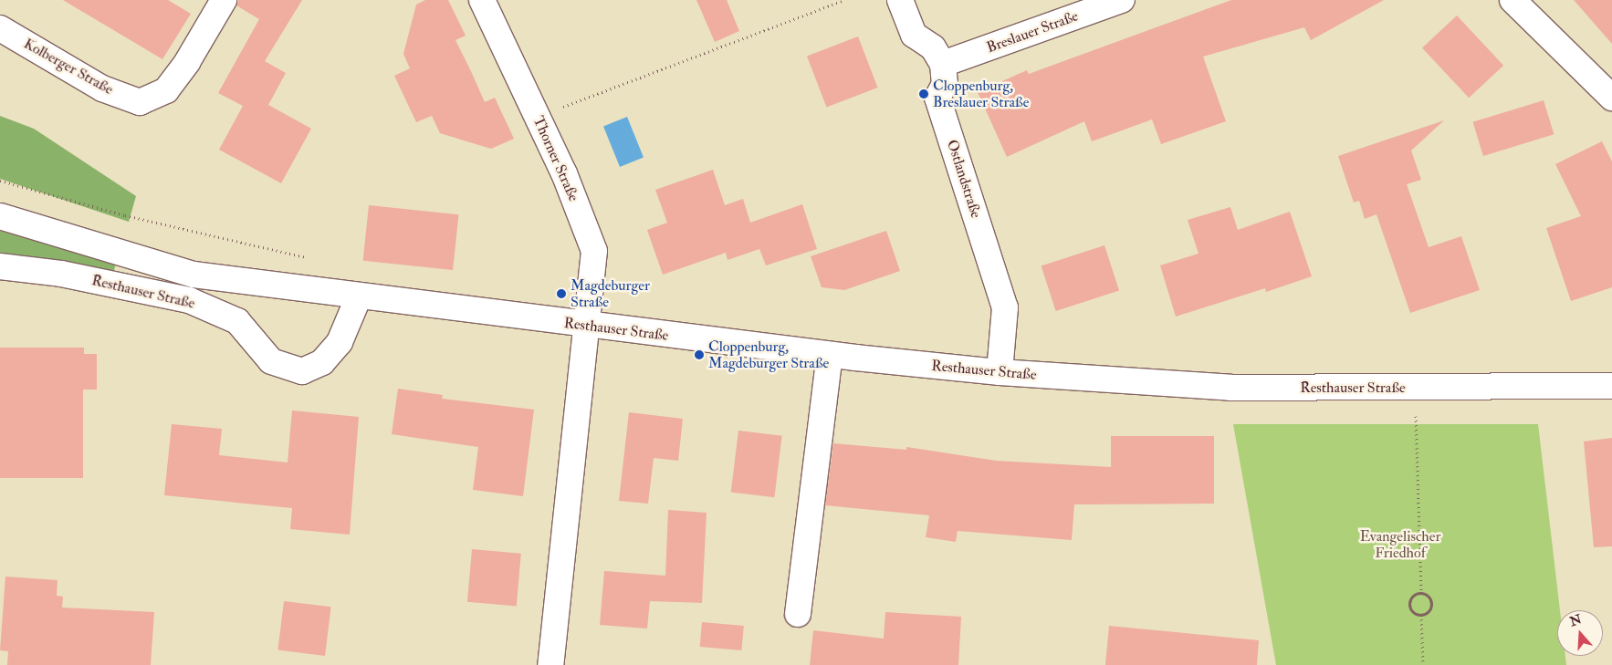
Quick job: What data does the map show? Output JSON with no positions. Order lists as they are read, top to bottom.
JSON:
{
  "streets": {
    "street": [
      "Breslauer Straße",
      "Kolberger Straße",
      "Thorner Straße",
      "Ostlandstraße",
      "Resthauser Straße"
    ]
  },
  "crossings": [
    ["Breslauer Straße", "Ostlandstraße"],
    ["Thorner Straße", "Resthauser Straße"],
    ["Ostlandstraße", "Resthauser Straße"]
  ],
  "parks": ["Evangelischer Friedhof"],
  "places": ["Cloppenburg, Breslauer Straße", "Magdeburger Straße", "Cloppenburg, Magdeburger Straße"],
  "north": "top"
}
